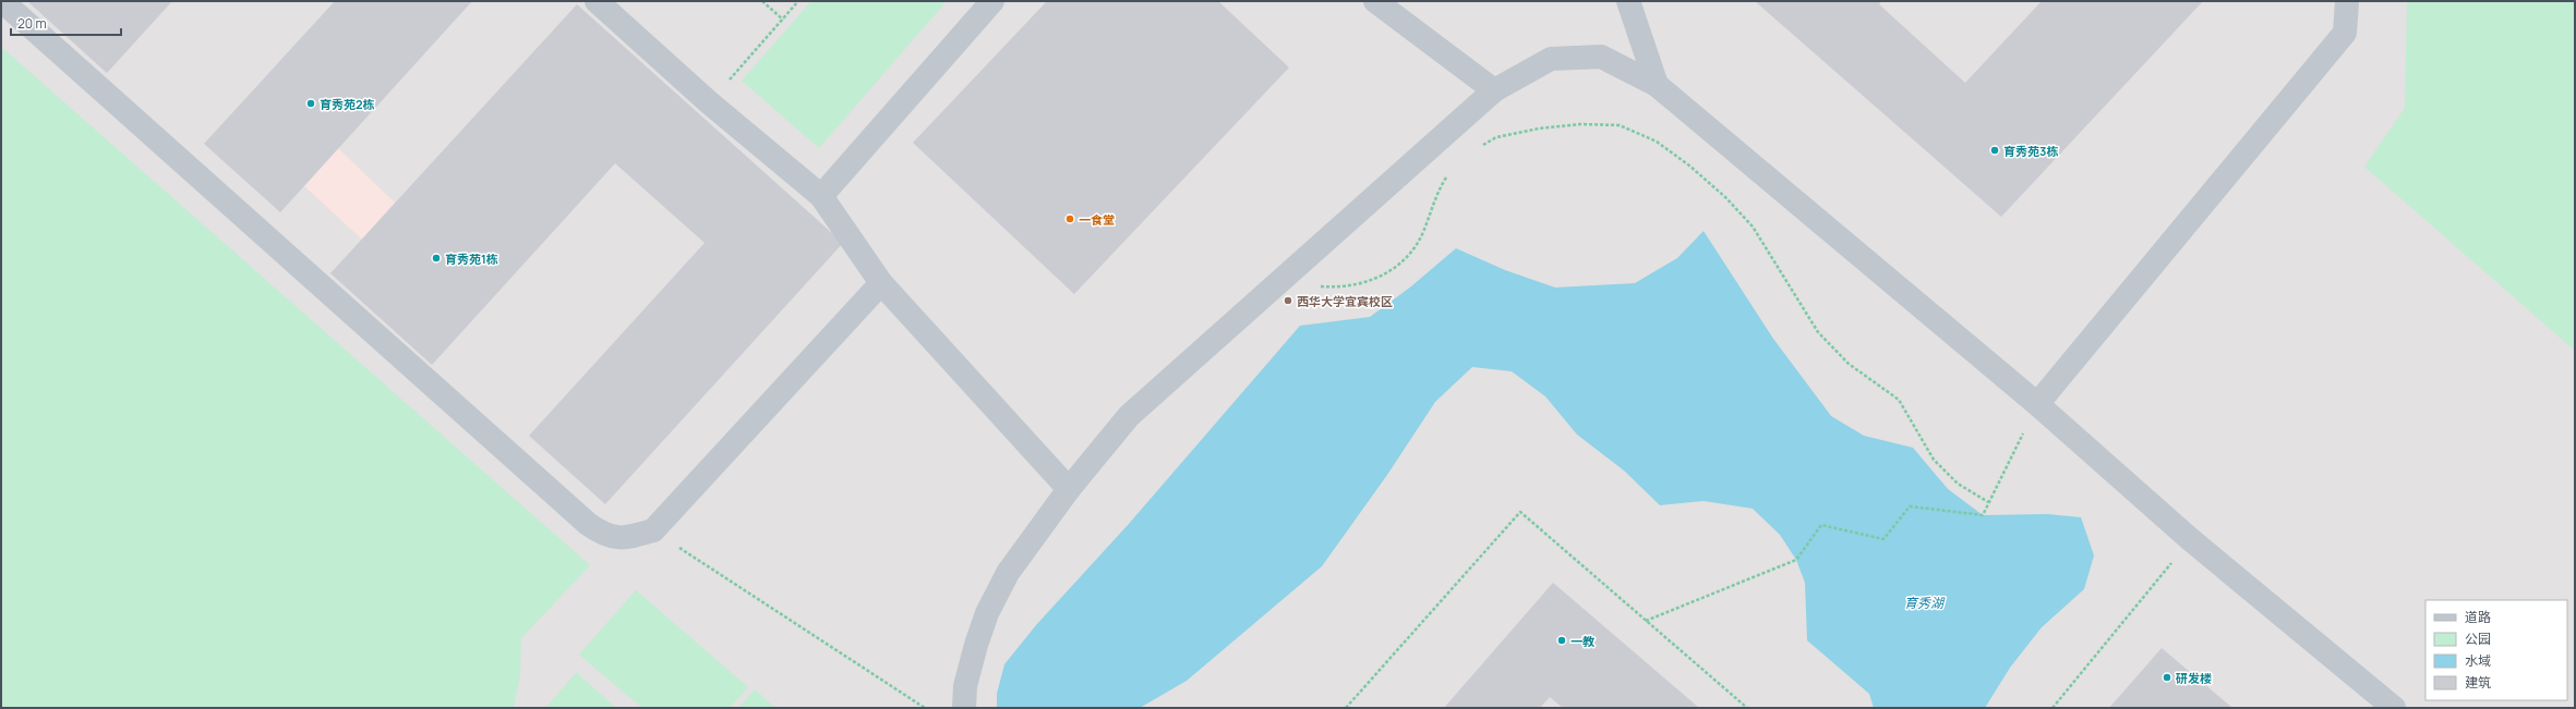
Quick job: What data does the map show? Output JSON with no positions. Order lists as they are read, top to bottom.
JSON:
{
  "water": ["育秀湖"],
  "places": [
    "育秀苑2栋",
    "育秀苑3栋",
    "一食堂",
    "育秀苑1栋",
    "西华大学宜宾校区",
    "一教",
    "研发楼"
  ],
  "legend": [
    "道路",
    "公园",
    "水域",
    "建筑"
  ],
  "scale_bar": "20 m"
}
